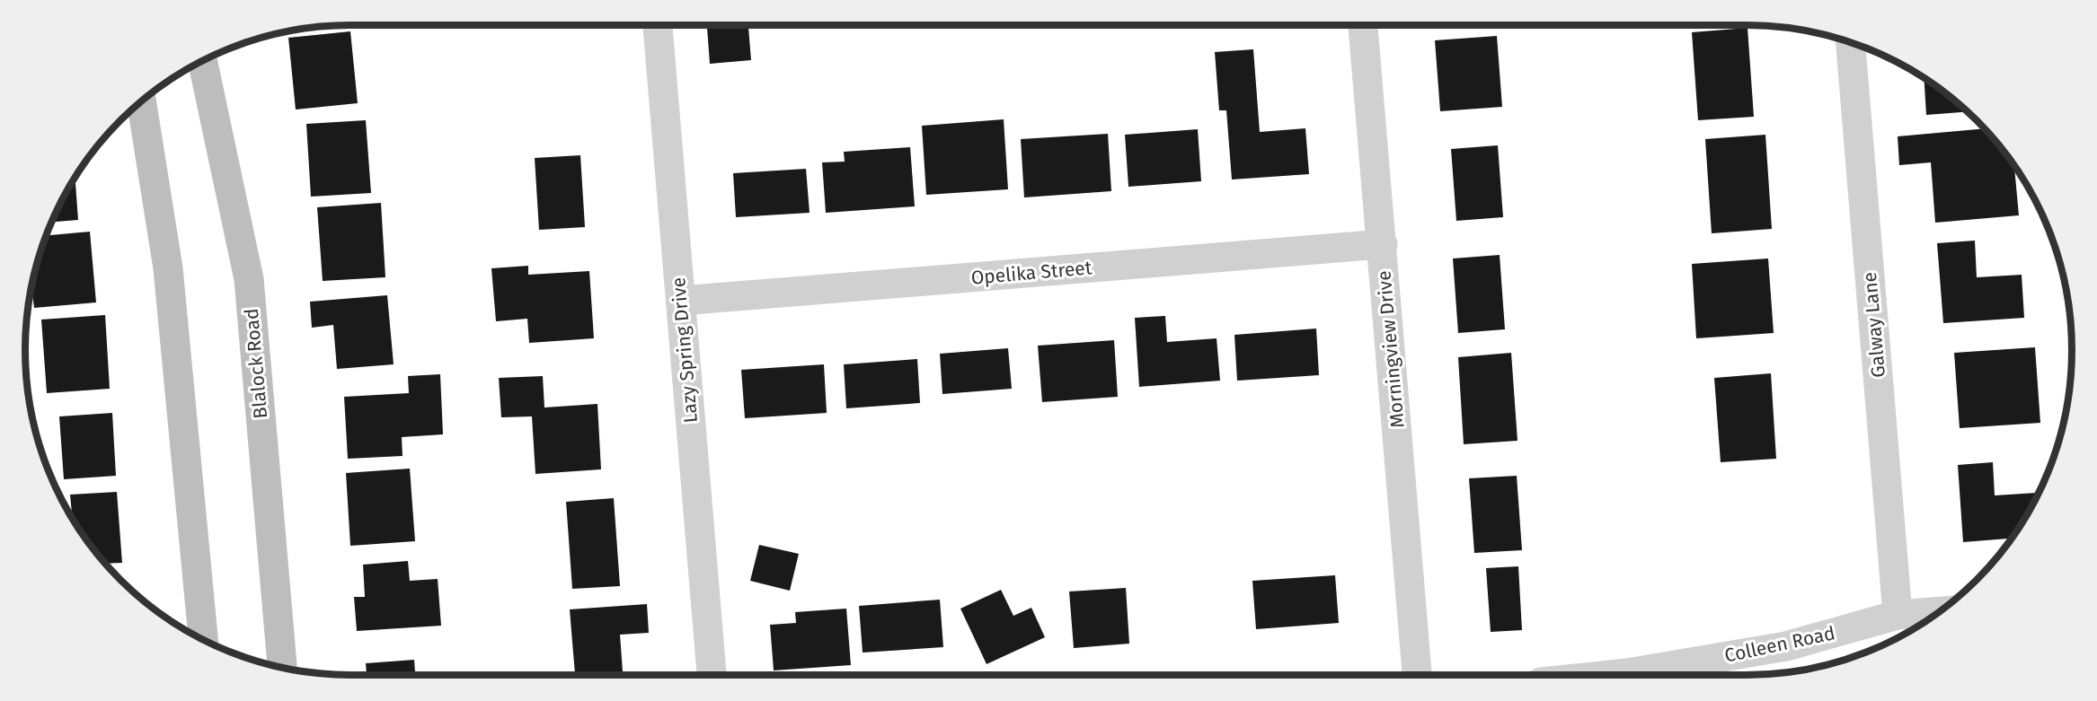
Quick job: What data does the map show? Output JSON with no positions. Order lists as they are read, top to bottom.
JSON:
{
  "streets": {
    "main road": ["Blalock Road"],
    "street": [
      "Opelika Street",
      "Galway Lane",
      "Morningview Drive",
      "Lazy Spring Drive",
      "Colleen Road"
    ]
  },
  "crossings": [
    ["Opelika Street", "Morningview Drive"],
    ["Opelika Street", "Lazy Spring Drive"],
    ["Galway Lane", "Colleen Road"]
  ]
}
